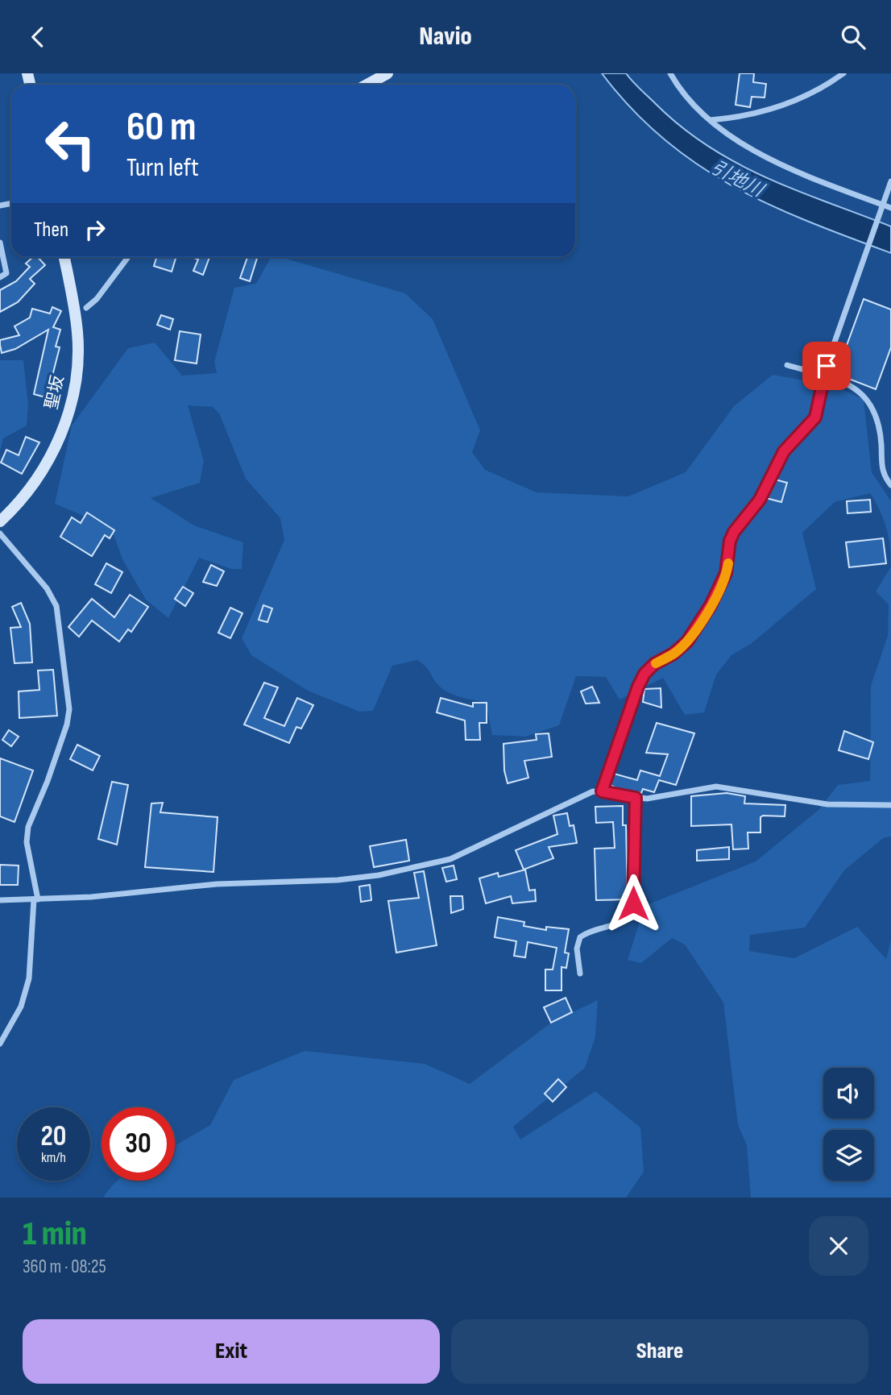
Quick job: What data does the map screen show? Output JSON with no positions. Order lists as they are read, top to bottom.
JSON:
{
  "streets": {
    "street": ["聖坂"]
  },
  "water": ["引地川"],
  "page": {
    "header": "Navio",
    "turn": ["60 m", "Turn left"],
    "then": "Then",
    "speed": "20 km/h",
    "limit": "30",
    "heading": ["1 min", "360 m · 08:25"],
    "buttons": ["Exit", "Share"]
  }
}
